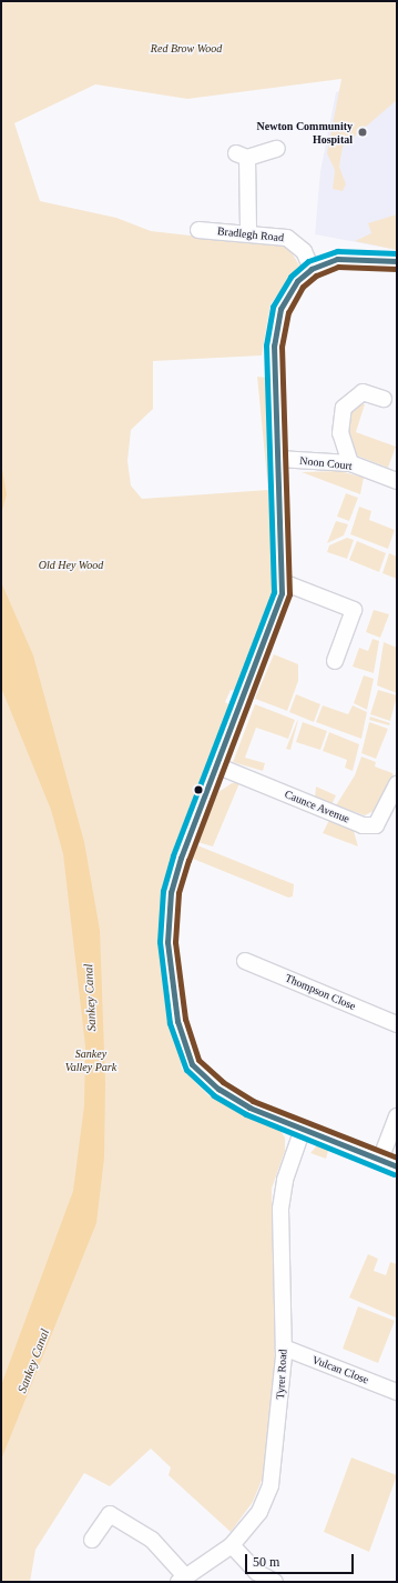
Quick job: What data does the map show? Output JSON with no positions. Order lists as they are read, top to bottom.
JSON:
{
  "streets": {
    "street": [
      "Bradlegh Road",
      "Noon Court",
      "Caunce Avenue",
      "Thompson Close",
      "Vulcan Close",
      "Tyrer Road"
    ]
  },
  "crossings": [
    ["Vulcan Close", "Tyrer Road"]
  ],
  "water": ["Sankey Canal"],
  "parks": ["Red Brow Wood", "Old Hey Wood", "Sankey Valley Park"],
  "places": ["Newton Community Hospital"],
  "scale_bar": "50 m"
}
